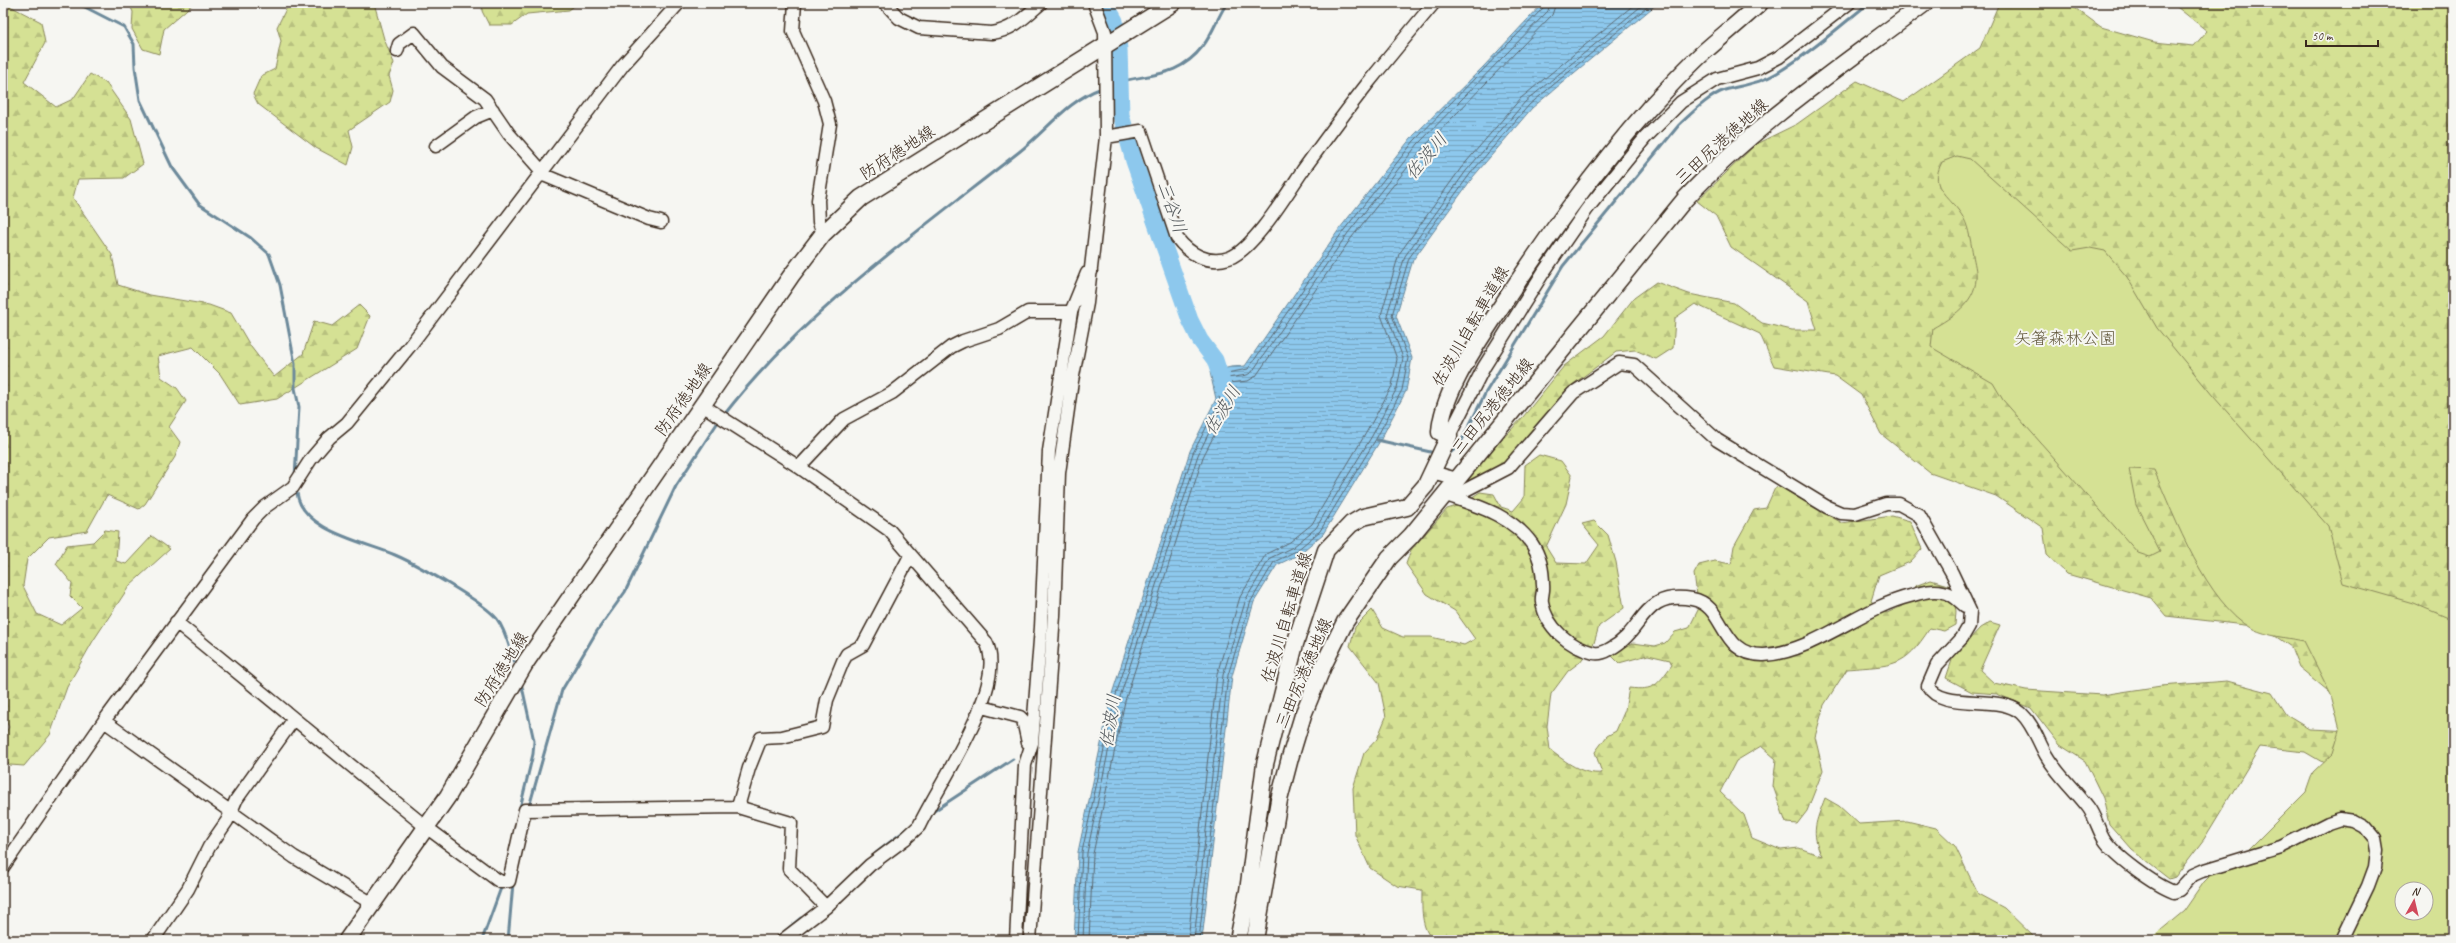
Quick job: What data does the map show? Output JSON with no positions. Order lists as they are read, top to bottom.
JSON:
{
  "streets": {
    "main road": ["三田尻港徳地線", "防府徳地線", "佐波川自転車道線"]
  },
  "water": ["佐波川", "三谷川"],
  "parks": ["矢箸森林公園"],
  "scale_bar": "50 m",
  "north": "top"
}
